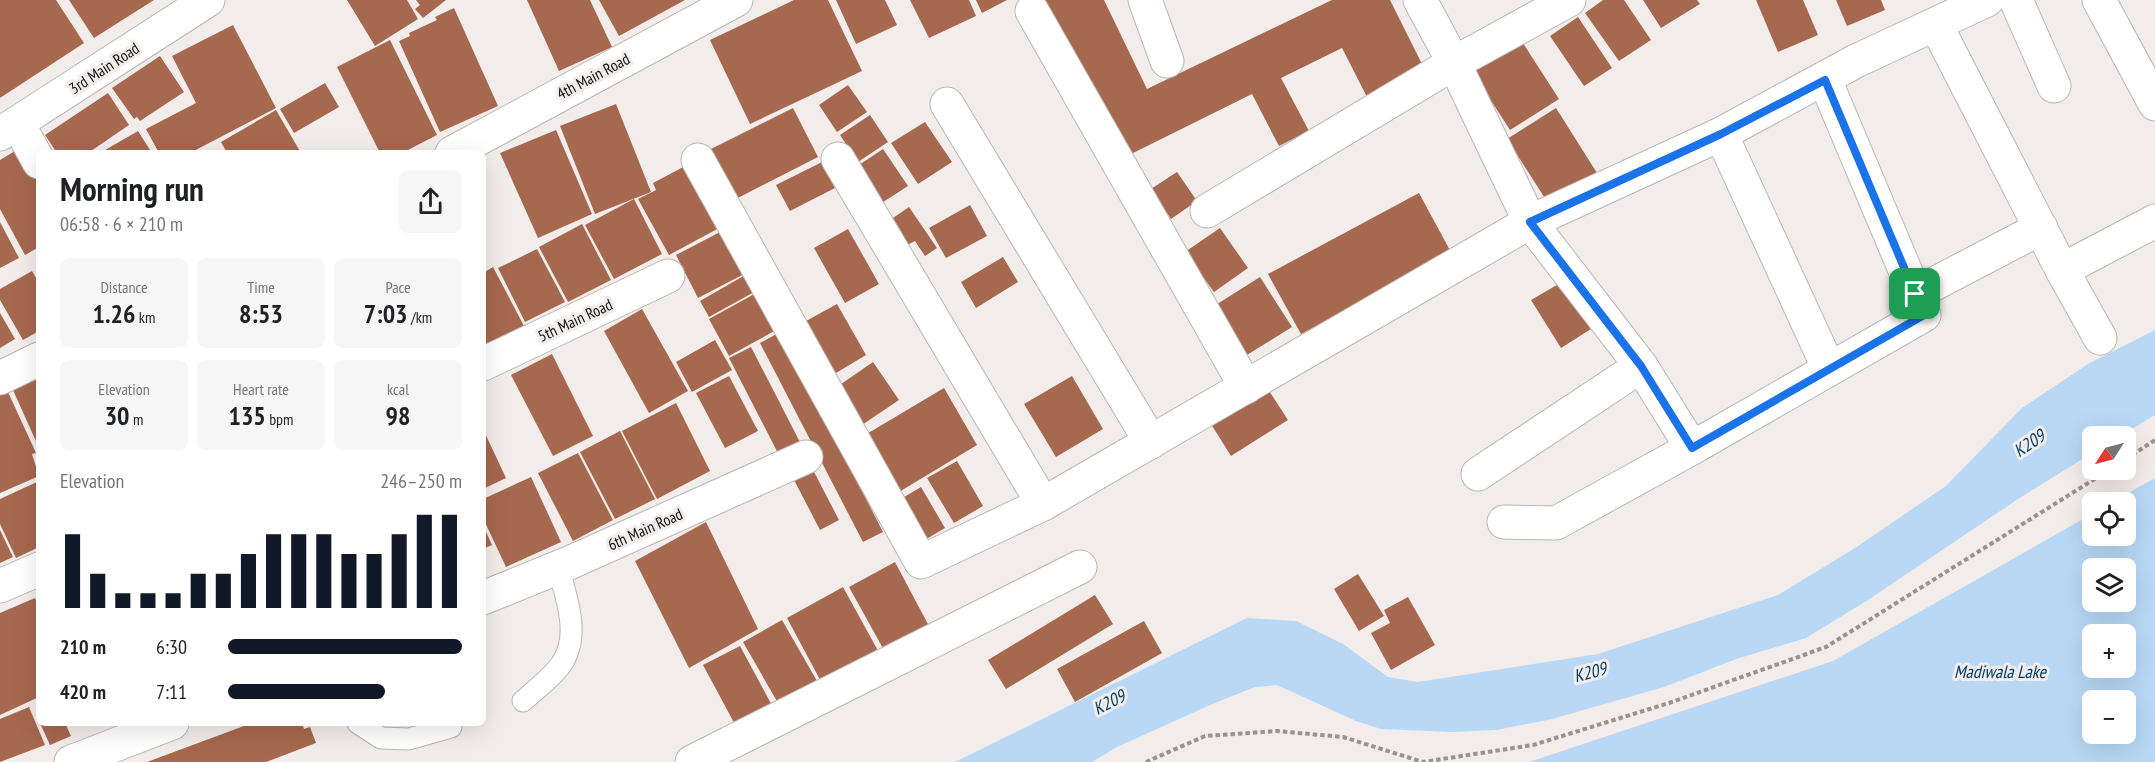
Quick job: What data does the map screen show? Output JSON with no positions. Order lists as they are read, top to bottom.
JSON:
{
  "streets": {
    "street": [
      "3rd Main Road",
      "4th Main Road",
      "5th Main Road",
      "6th Main Road"
    ]
  },
  "water": ["K209", "Madiwala Lake"],
  "north": "bottom left",
  "page": {
    "heading": ["Morning run", "06:58 · 6 × 210 m"],
    "stats": [
      ["Distance", "1.26 km"],
      ["Time", "8:53"],
      ["Pace", "7:03 /km"],
      ["Elevation", "30 m"],
      ["Heart rate", "135 bpm"],
      ["kcal", "98"]
    ],
    "map_buttons": ["+", "−"],
    "chart": ["Elevation", "246–250 m"],
    "list": [
      {
        "name": "210 m",
        "note": "6:30"
      },
      {
        "name": "420 m",
        "note": "7:11"
      }
    ]
  }
}
